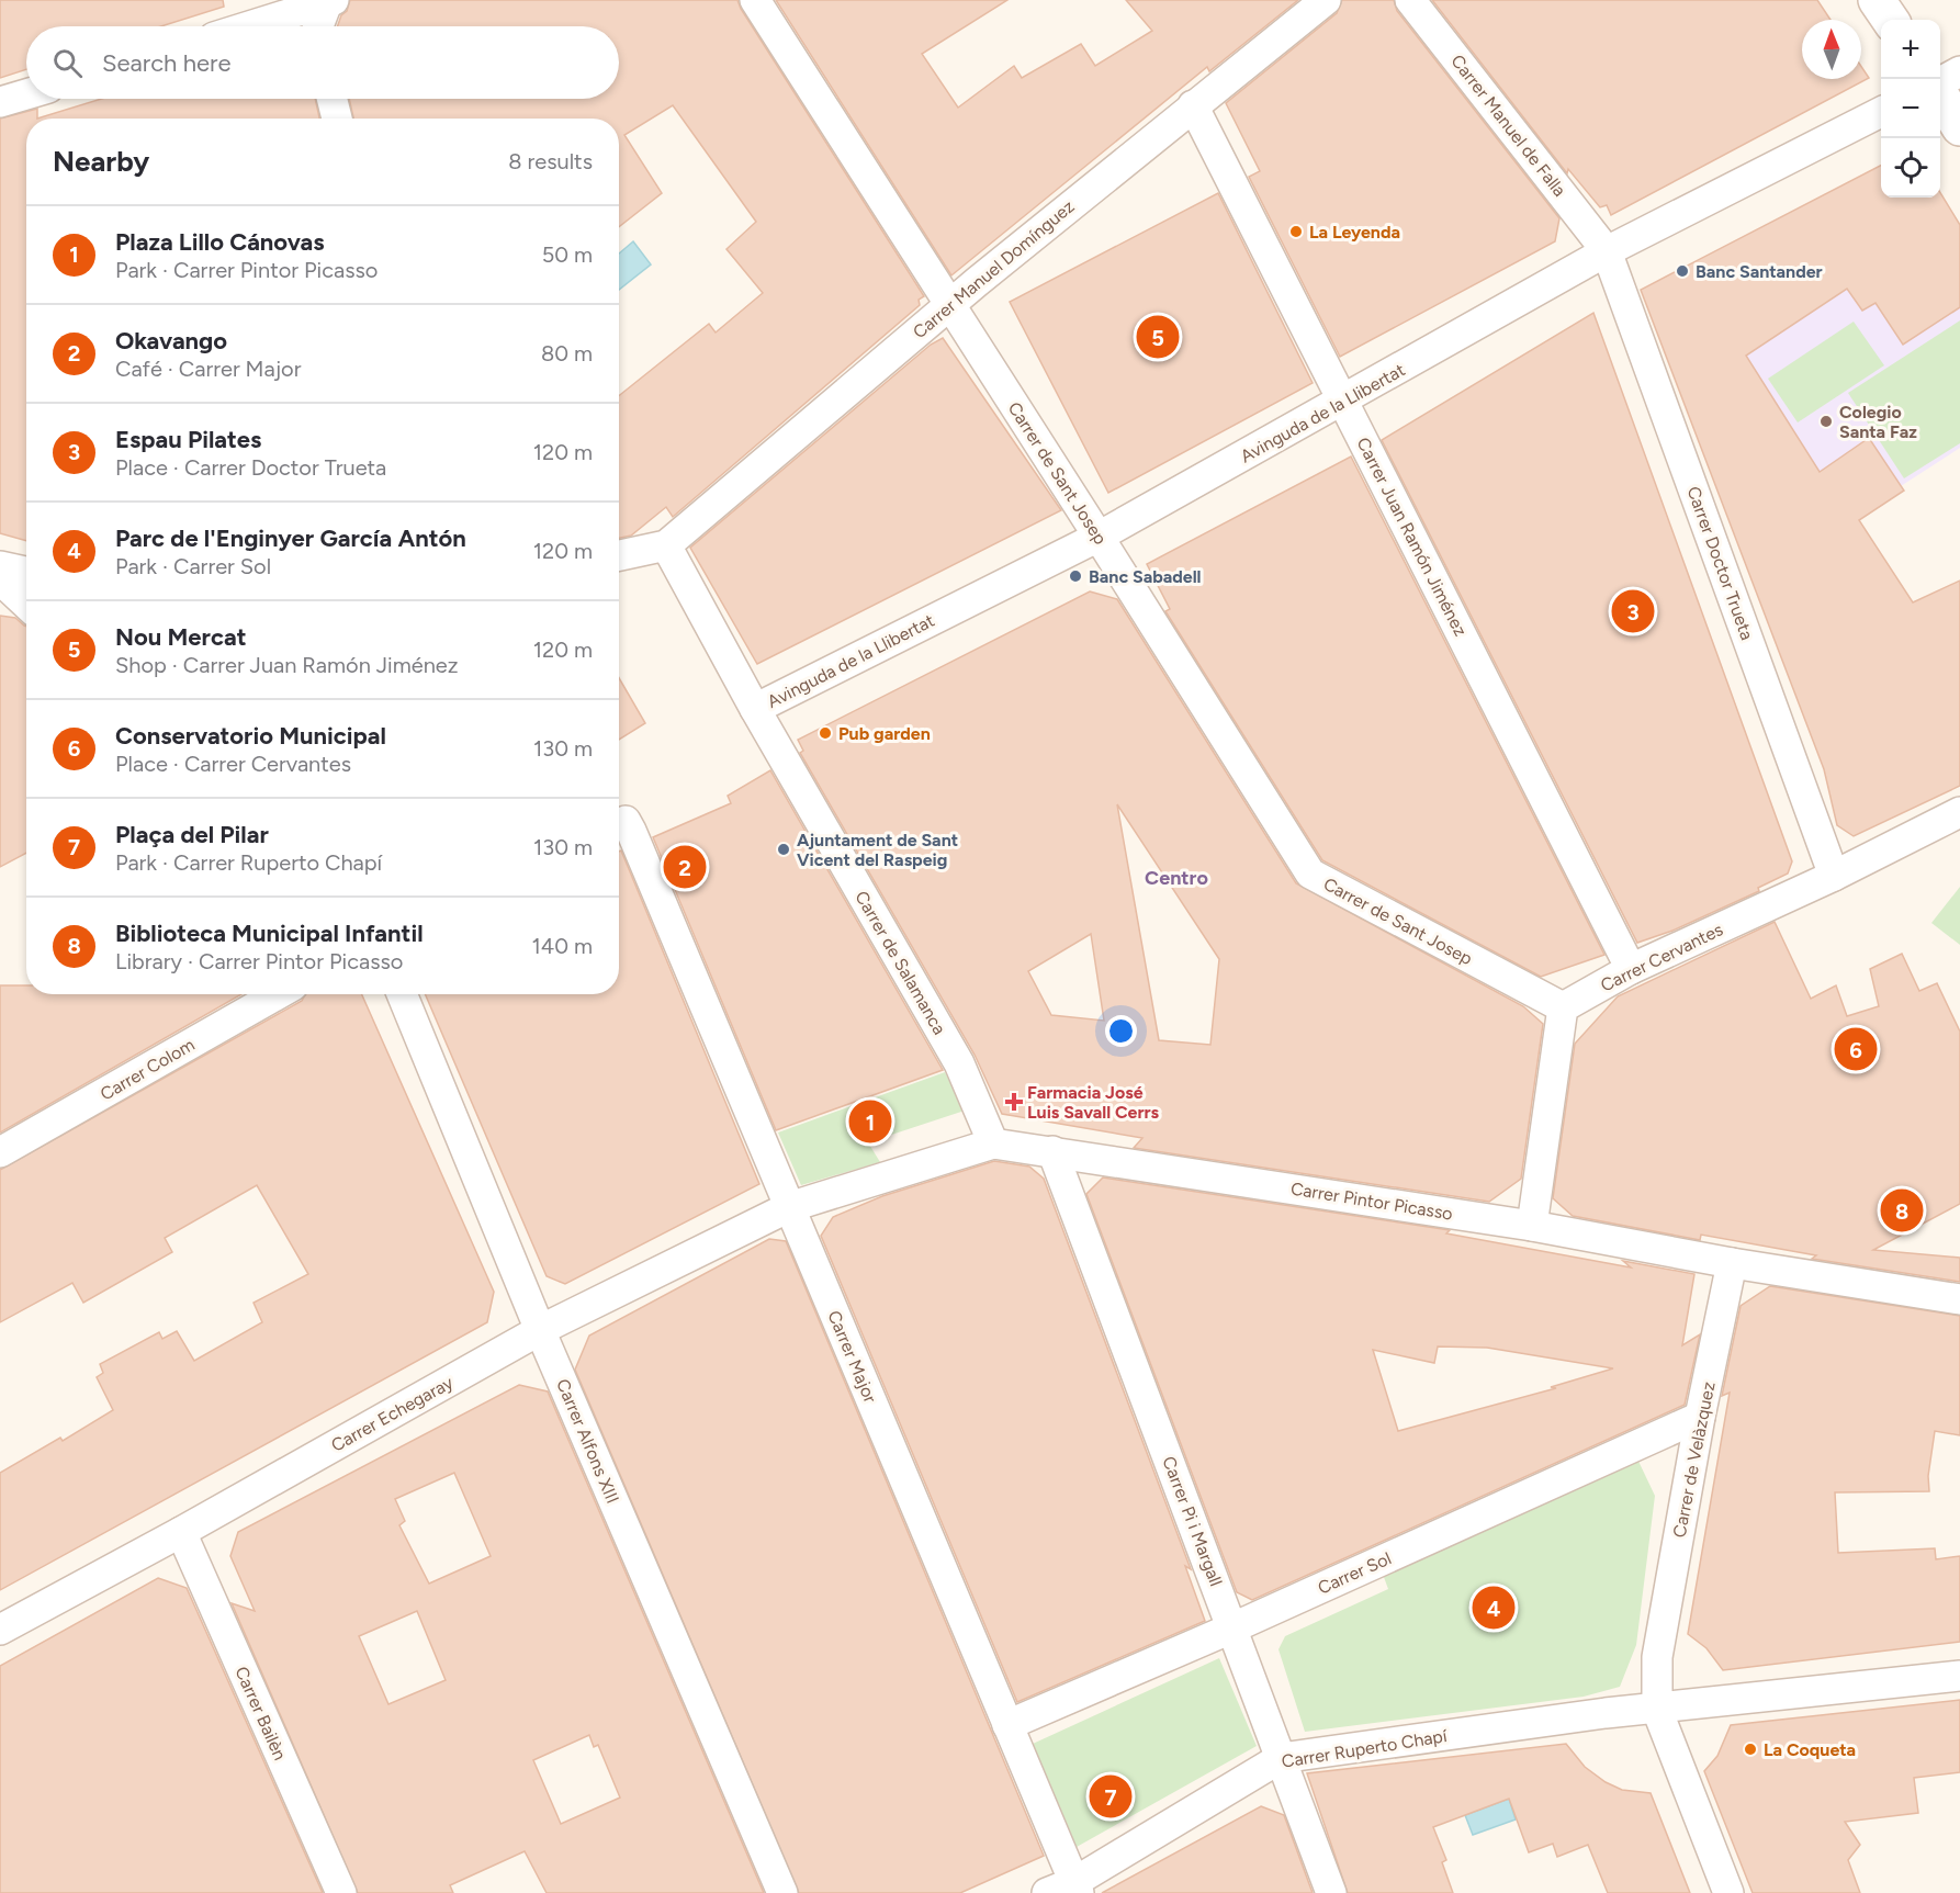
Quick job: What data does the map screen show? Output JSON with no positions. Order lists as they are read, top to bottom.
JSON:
{
  "streets": {
    "street": [
      "Carrer Manuel de Falla",
      "Carrer Manuel Domínguez",
      "Avinguda de la Llibertat",
      "Carrer de Sant Josep",
      "Carrer Juan Ramón Jiménez",
      "Carrer Doctor Trueta",
      "Carrer Cervantes",
      "Carrer de Salamanca",
      "Carrer Colom",
      "Carrer Pintor Picasso",
      "Carrer Major",
      "Carrer Echegaray",
      "Carrer Alfons XIII",
      "Carrer de Velàzquez",
      "Carrer Pi i Margall",
      "Carrer Sol",
      "Carrer Bailèn",
      "Carrer Ruperto Chapí"
    ]
  },
  "crossings": [
    ["Carrer Manuel de Falla", "Avinguda de la Llibertat"],
    ["Carrer Manuel de Falla", "Carrer Doctor Trueta"],
    ["Carrer Manuel Domínguez", "Carrer de Sant Josep"],
    ["Carrer Manuel Domínguez", "Carrer Juan Ramón Jiménez"],
    ["Carrer Manuel Domínguez", "Carrer de Salamanca"],
    ["Avinguda de la Llibertat", "Carrer de Sant Josep"],
    ["Avinguda de la Llibertat", "Carrer Juan Ramón Jiménez"],
    ["Avinguda de la Llibertat", "Carrer Doctor Trueta"],
    ["Avinguda de la Llibertat", "Carrer de Salamanca"],
    ["Carrer de Sant Josep", "Carrer Cervantes"],
    ["Carrer Juan Ramón Jiménez", "Carrer Cervantes"],
    ["Carrer Doctor Trueta", "Carrer Cervantes"],
    ["Carrer de Salamanca", "Carrer Pintor Picasso"],
    ["Carrer Pintor Picasso", "Carrer Major"],
    ["Carrer Pintor Picasso", "Carrer Echegaray"],
    ["Carrer Pintor Picasso", "Carrer de Velàzquez"],
    ["Carrer Pintor Picasso", "Carrer Pi i Margall"],
    ["Carrer Major", "Carrer Echegaray"],
    ["Carrer Major", "Carrer Sol"],
    ["Carrer Major", "Carrer Ruperto Chapí"],
    ["Carrer Echegaray", "Carrer Alfons XIII"],
    ["Carrer Echegaray", "Carrer Bailèn"],
    ["Carrer de Velàzquez", "Carrer Sol"],
    ["Carrer de Velàzquez", "Carrer Ruperto Chapí"],
    ["Carrer Pi i Margall", "Carrer Sol"],
    ["Carrer Pi i Margall", "Carrer Ruperto Chapí"]
  ],
  "districts": ["Centro"],
  "places": {
    "other": [
      "La Leyenda",
      "Banc Santander",
      "Colegio Santa Faz",
      "Banc Sabadell",
      "Pub garden",
      "Ajuntament de Sant Vicent del Raspeig",
      "La Coqueta"
    ],
    "health": ["Farmacia José Luis Savall Cerrs"]
  },
  "north": "top",
  "page": {
    "map_buttons": ["+", "−"],
    "search": "Search here",
    "heading": ["Nearby", "8 results"],
    "list": [
      {
        "mark": "1",
        "name": "Plaza Lillo Cánovas",
        "note": "Park · Carrer Pintor Picasso",
        "value": "50 m"
      },
      {
        "mark": "2",
        "name": "Okavango",
        "note": "Café · Carrer Major",
        "value": "80 m"
      },
      {
        "mark": "3",
        "name": "Espau Pilates",
        "note": "Place · Carrer Doctor Trueta",
        "value": "120 m"
      },
      {
        "mark": "4",
        "name": "Parc de l'Enginyer García Antón",
        "note": "Park · Carrer Sol",
        "value": "120 m"
      },
      {
        "mark": "5",
        "name": "Nou Mercat",
        "note": "Shop · Carrer Juan Ramón Jiménez",
        "value": "120 m"
      },
      {
        "mark": "6",
        "name": "Conservatorio Municipal",
        "note": "Place · Carrer Cervantes",
        "value": "130 m"
      },
      {
        "mark": "7",
        "name": "Plaça del Pilar",
        "note": "Park · Carrer Ruperto Chapí",
        "value": "130 m"
      },
      {
        "mark": "8",
        "name": "Biblioteca Municipal Infantil",
        "note": "Library · Carrer Pintor Picasso",
        "value": "140 m"
      }
    ],
    "pins": [
      "5",
      "3",
      "2",
      "6",
      "1",
      "8",
      "4",
      "7"
    ]
  }
}
